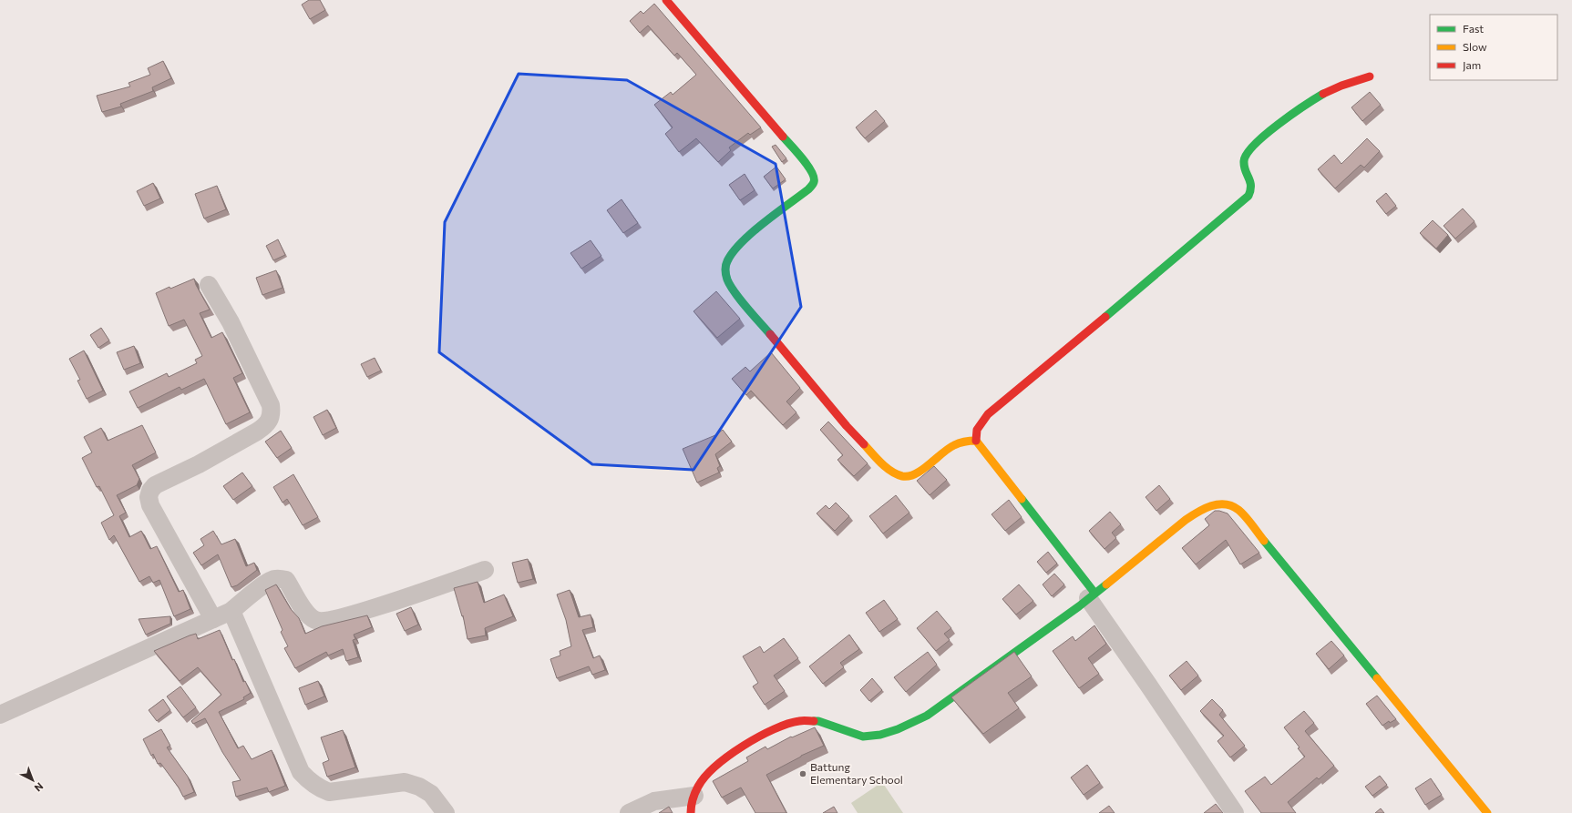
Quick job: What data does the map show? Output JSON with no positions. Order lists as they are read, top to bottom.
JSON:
{
  "places": ["Battung Elementary School"],
  "legend": ["Fast", "Slow", "Jam"],
  "north": "bottom right"
}
